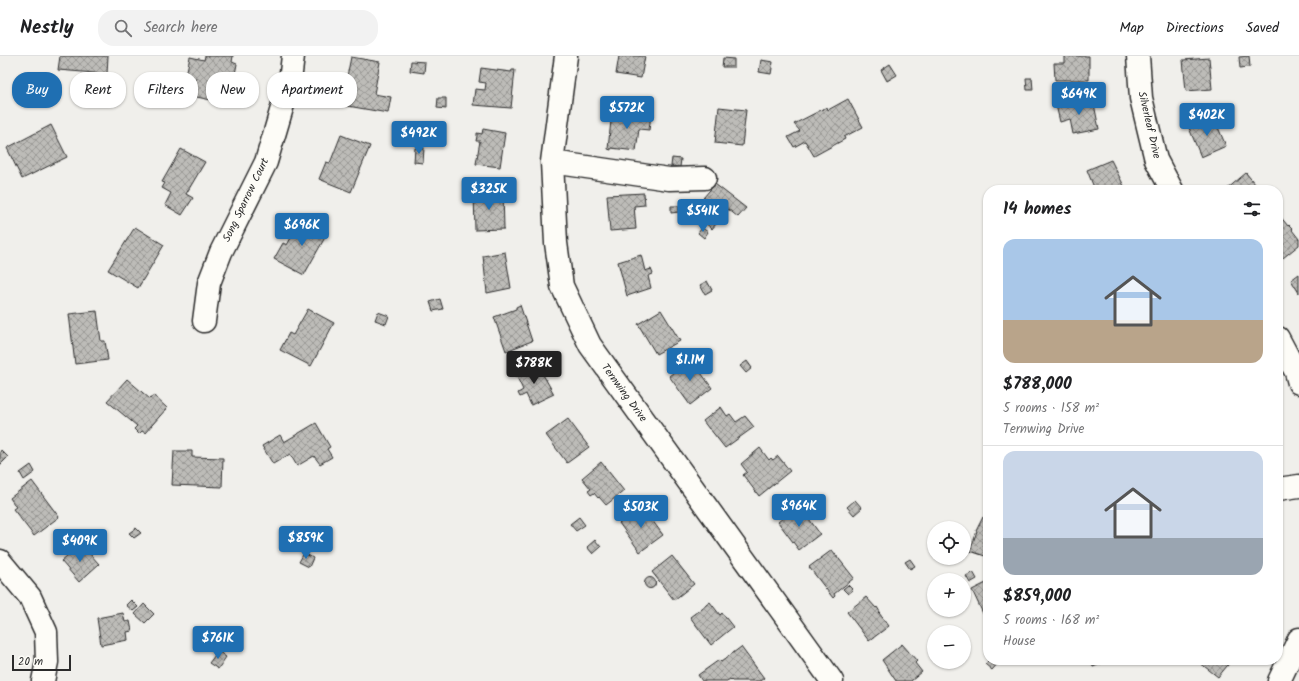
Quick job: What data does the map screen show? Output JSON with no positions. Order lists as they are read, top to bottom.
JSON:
{
  "streets": {
    "street": ["Silverleaf Drive", "Song Sparrow Court", "Ternwing Drive"]
  },
  "scale_bar": "20 m",
  "page": {
    "header": "Nestly",
    "search": "Search here",
    "nav": ["Map", "Directions", "Saved"],
    "chip": [
      "Buy",
      "Rent",
      "Filters",
      "New",
      "Apartment"
    ],
    "price": [
      "$649K",
      "$572K",
      "$402K",
      "$492K",
      "$325K",
      "$541K",
      "$696K",
      "$1.1M",
      "$788K",
      "$964K",
      "$503K",
      "$859K",
      "$409K",
      "$761K"
    ],
    "heading": "14 homes",
    "list": [
      {
        "name": "$788,000",
        "note": "5 rooms · 158 m² · Ternwing Drive"
      },
      {
        "name": "$859,000",
        "note": "5 rooms · 168 m² · House"
      }
    ],
    "map_buttons": ["+", "−"],
    "scale": "20 m"
  }
}
